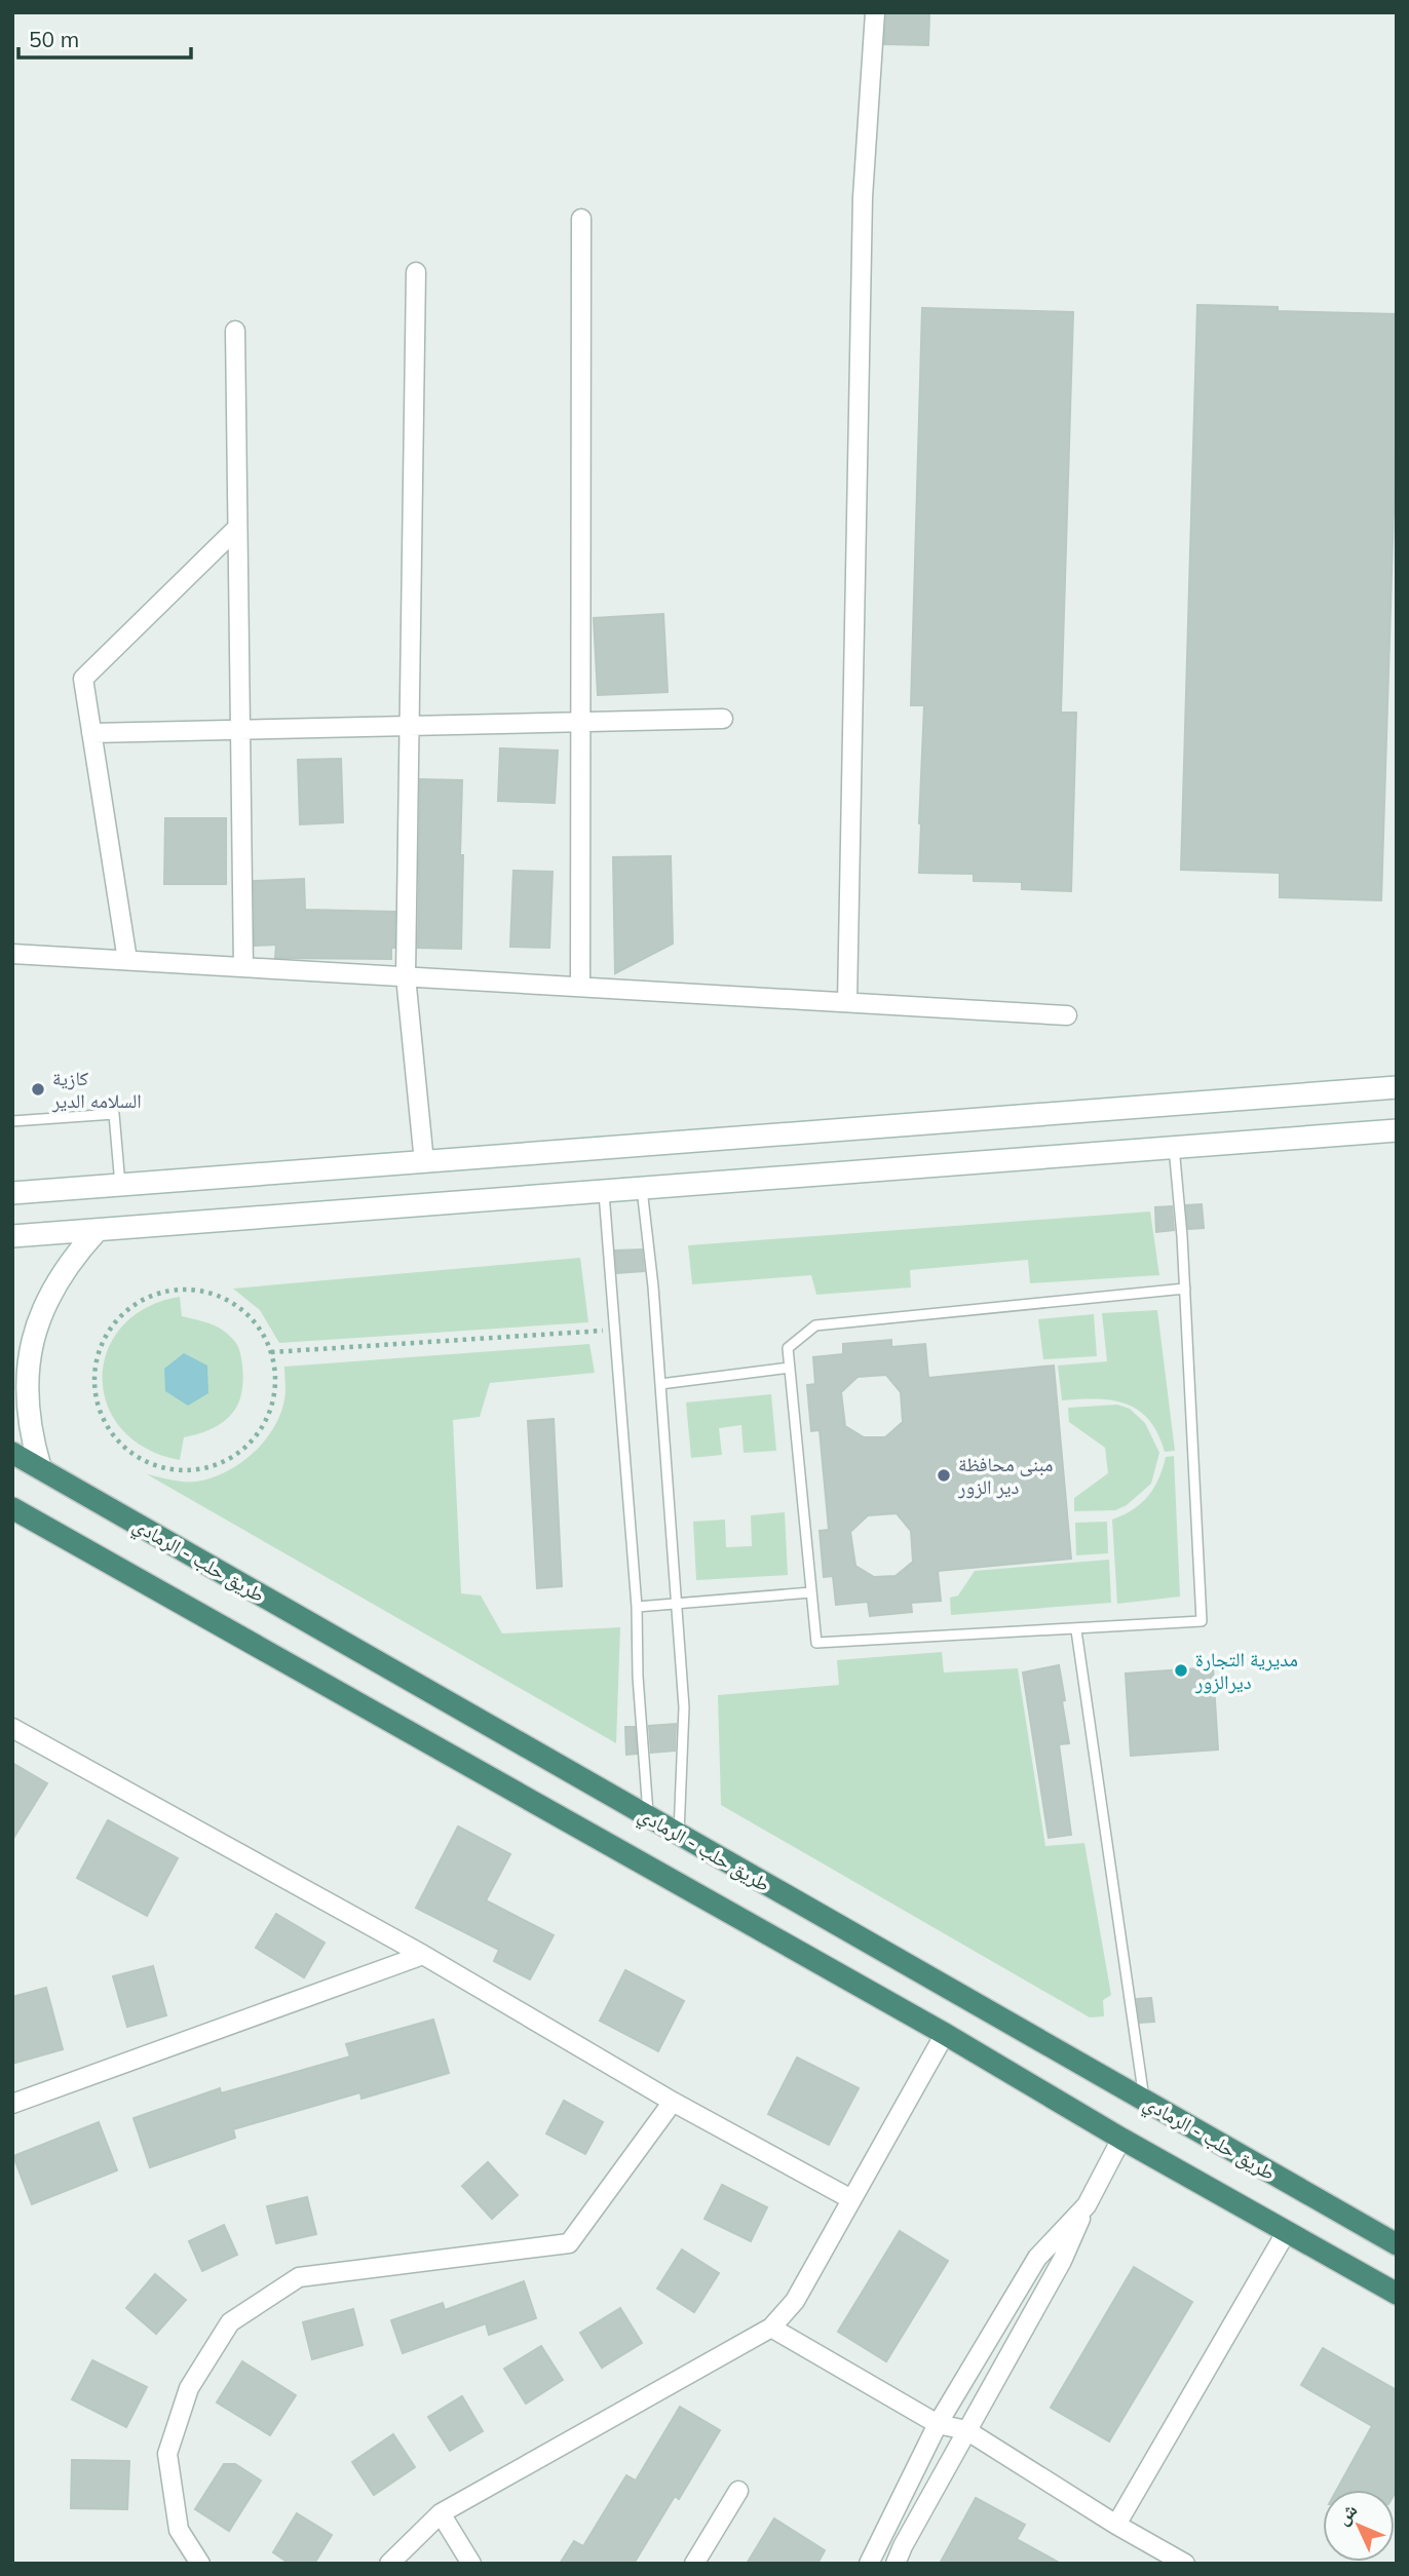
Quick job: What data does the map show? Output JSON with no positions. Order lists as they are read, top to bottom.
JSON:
{
  "streets": {
    "highway": ["طريق حلب - الرمادي"]
  },
  "places": ["كازية السلامه الدير", "مبنى محافظة دير الزور", "مديرية التجارة ديرالزور"],
  "scale_bar": "50 m",
  "north": "top left"
}
